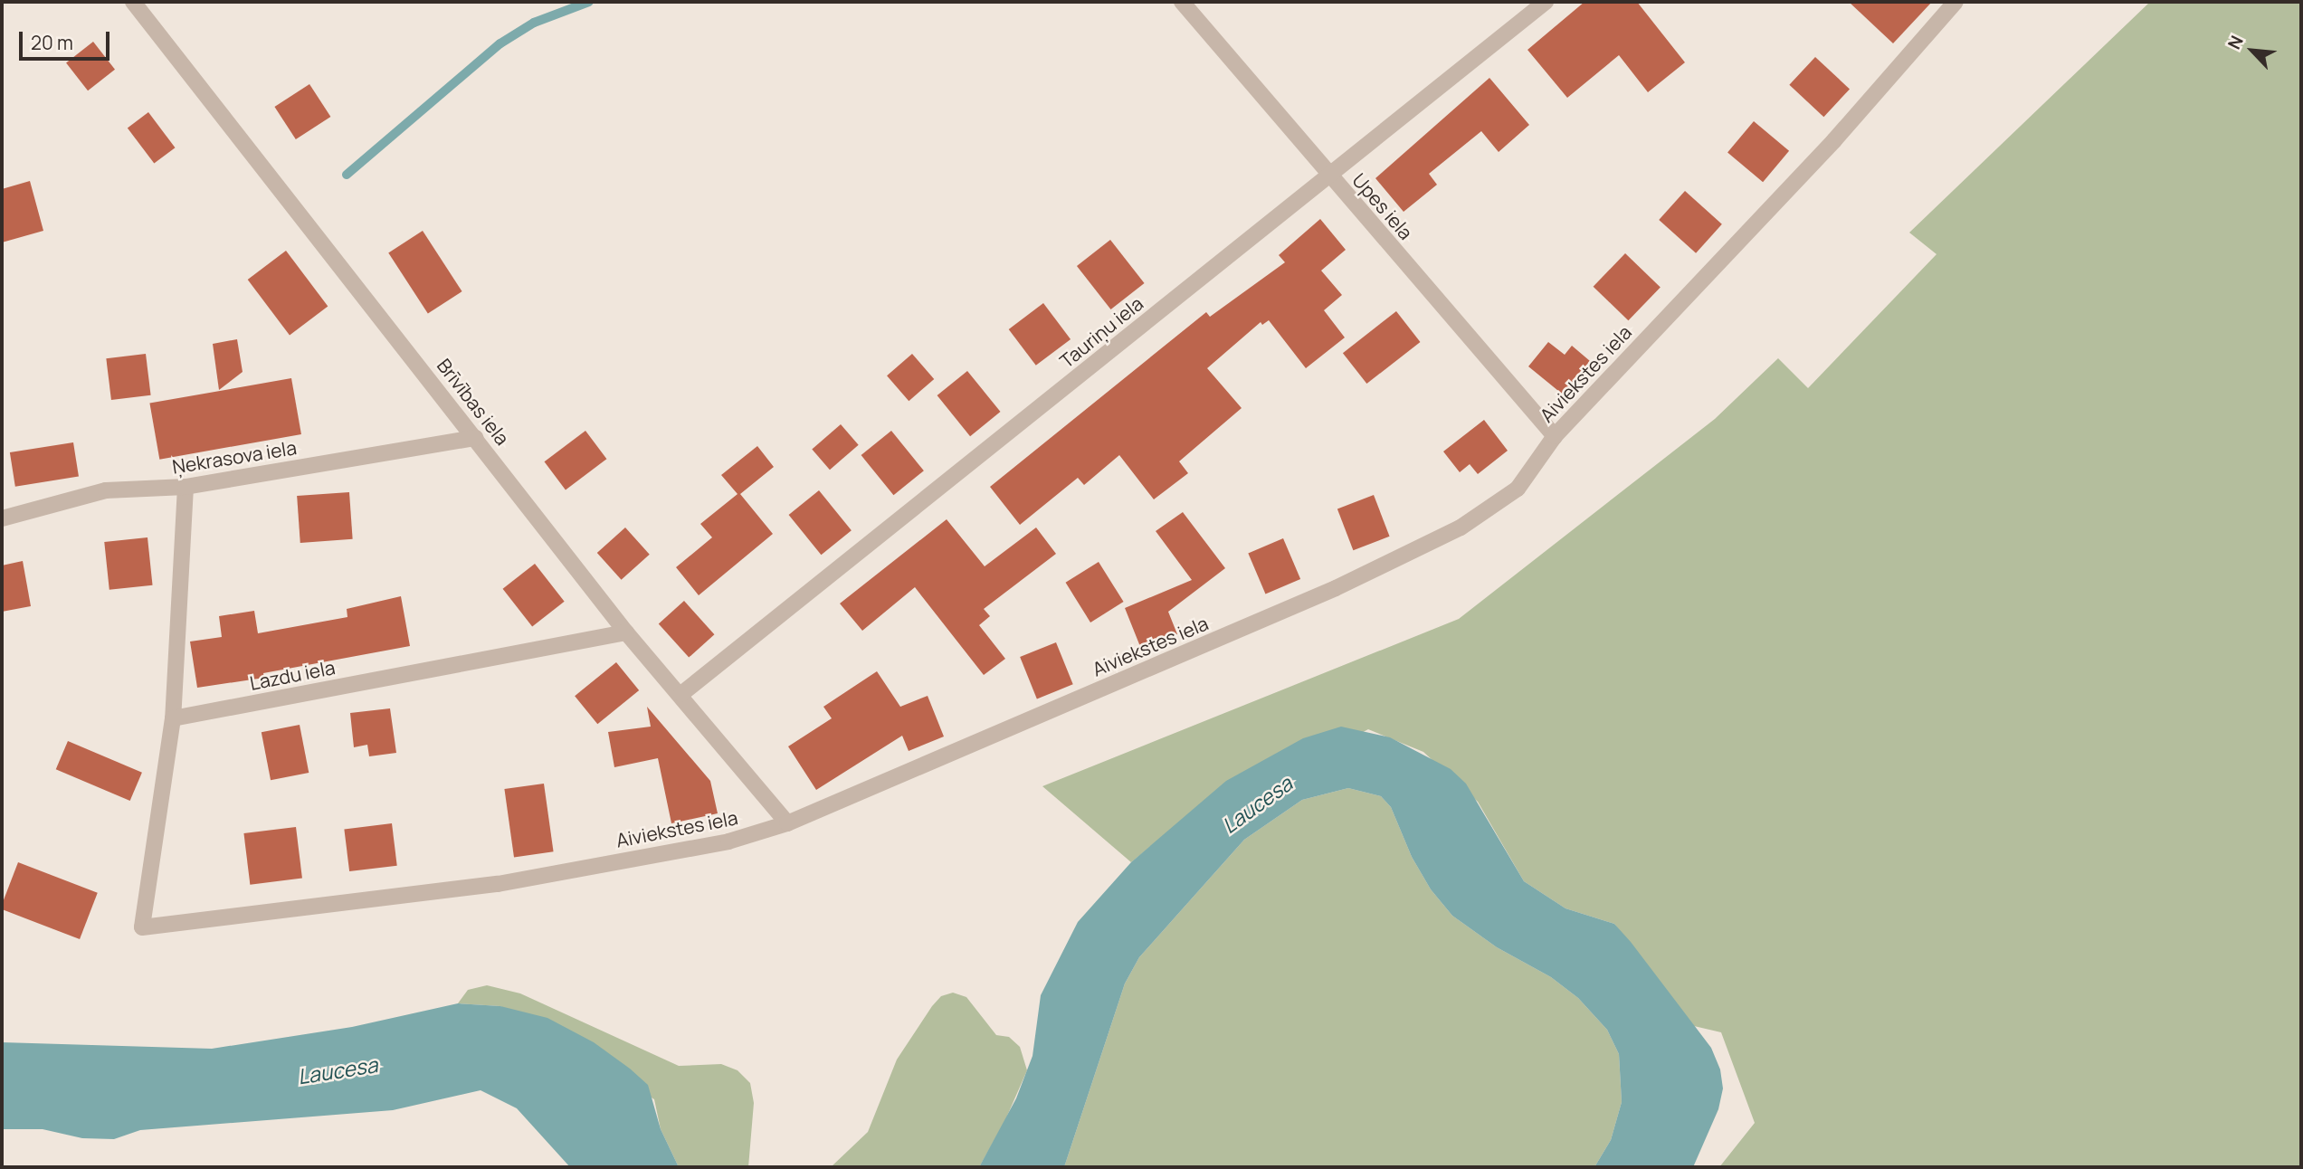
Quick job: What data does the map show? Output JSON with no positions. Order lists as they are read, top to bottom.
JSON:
{
  "streets": {
    "street": [
      "Upes iela",
      "Tauriņu iela",
      "Aiviekstes iela",
      "Brīvības iela",
      "Ņekrasova iela",
      "Lazdu iela"
    ]
  },
  "crossings": [
    ["Upes iela", "Tauriņu iela"],
    ["Upes iela", "Aiviekstes iela"],
    ["Tauriņu iela", "Brīvības iela"],
    ["Aiviekstes iela", "Brīvības iela"],
    ["Aiviekstes iela", "Lazdu iela"],
    ["Brīvības iela", "Ņekrasova iela"],
    ["Brīvības iela", "Lazdu iela"]
  ],
  "water": ["Laucesa"],
  "scale_bar": "20 m",
  "north": "top left"
}
